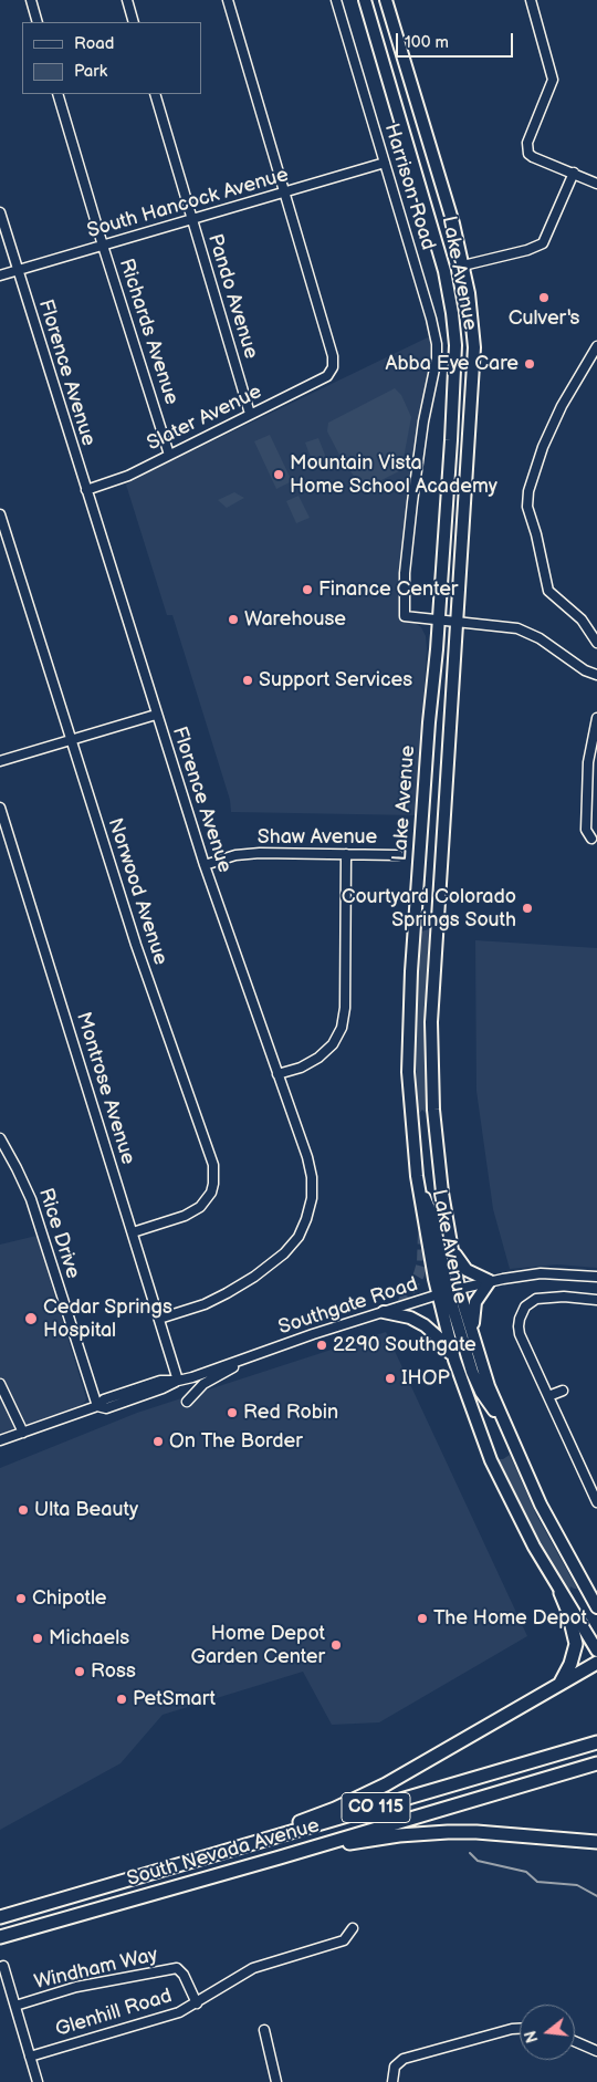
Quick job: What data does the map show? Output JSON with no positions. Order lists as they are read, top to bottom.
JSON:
{
  "streets": {
    "highway": ["CO 115", "South Nevada Avenue"],
    "main road": ["Lake Avenue"],
    "street": [
      "Harrison Road",
      "South Hancock Avenue",
      "Pando Avenue",
      "Richards Avenue",
      "Florence Avenue",
      "Slater Avenue",
      "Shaw Avenue",
      "Norwood Avenue",
      "Montrose Avenue",
      "Rice Drive",
      "Southgate Road",
      "Windham Way",
      "Glenhill Road"
    ]
  },
  "crossings": [
    ["Harrison Road", "South Hancock Avenue"],
    ["Harrison Road", "Lake Avenue"],
    ["South Hancock Avenue", "Pando Avenue"],
    ["South Hancock Avenue", "Richards Avenue"],
    ["South Hancock Avenue", "Florence Avenue"],
    ["South Hancock Avenue", "Slater Avenue"],
    ["Lake Avenue", "Southgate Road"],
    ["Pando Avenue", "Slater Avenue"],
    ["Richards Avenue", "Slater Avenue"],
    ["Florence Avenue", "Slater Avenue"],
    ["Florence Avenue", "Shaw Avenue"],
    ["Florence Avenue", "Montrose Avenue"],
    ["Norwood Avenue", "Montrose Avenue"],
    ["Montrose Avenue", "Southgate Road"],
    ["Rice Drive", "Southgate Road"],
    ["Windham Way", "Glenhill Road"]
  ],
  "places": [
    "Culver's",
    "Abba Eye Care",
    "Mountain Vista Home School Academy",
    "Finance Center",
    "Warehouse",
    "Support Services",
    "Courtyard Colorado Springs South",
    "Cedar Springs Hospital",
    "2290 Southgate",
    "IHOP",
    "Red Robin",
    "On The Border",
    "Ulta Beauty",
    "Chipotle",
    "The Home Depot",
    "Michaels",
    "Home Depot Garden Center",
    "Ross",
    "PetSmart"
  ],
  "legend": ["Road", "Park"],
  "scale_bar": "100 m",
  "north": "left"
}
